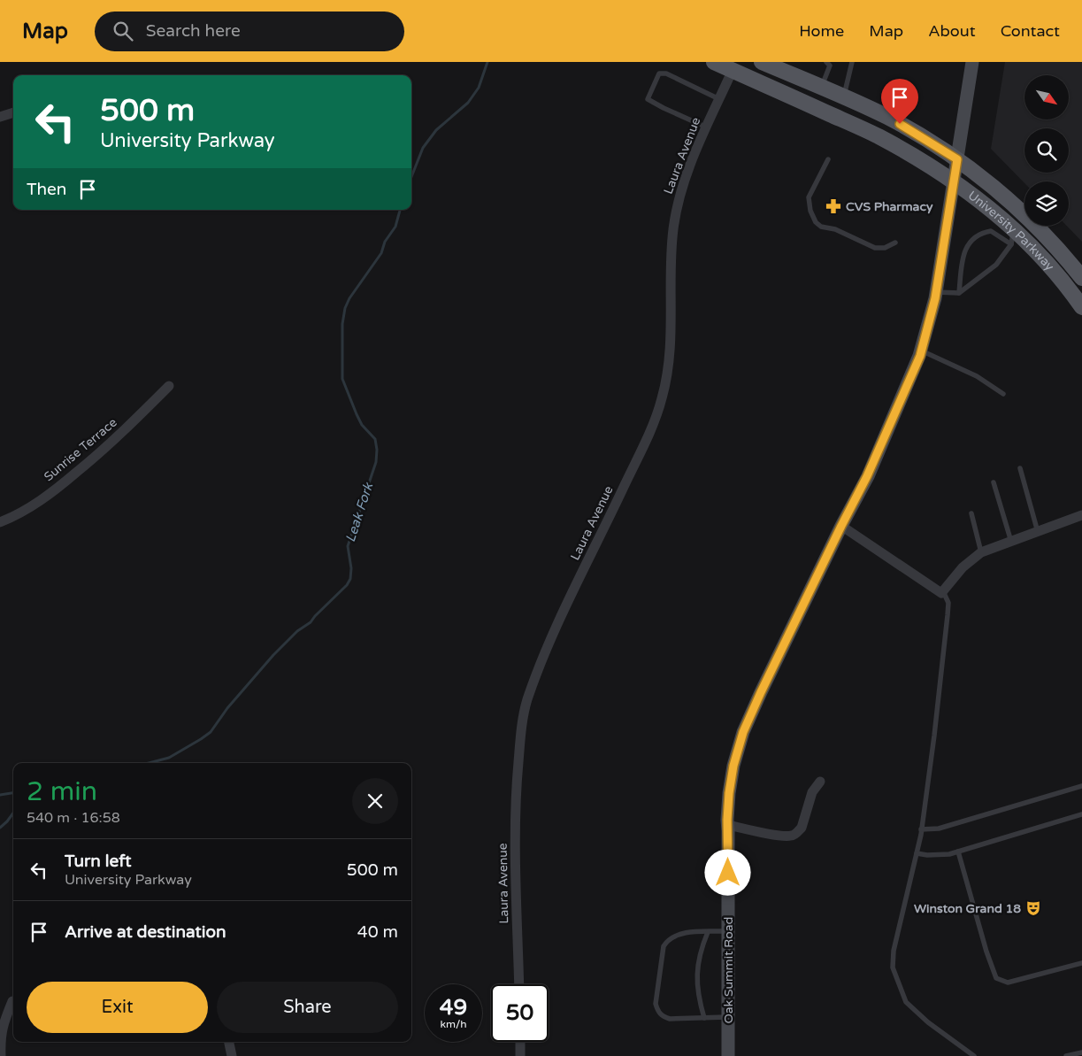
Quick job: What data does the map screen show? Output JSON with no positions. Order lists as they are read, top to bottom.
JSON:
{
  "streets": {
    "main road": ["University Parkway", "Oak Summit Road"],
    "street": ["Laura Avenue", "Sunrise Terrace"]
  },
  "crossings": [
    ["Laura Avenue", "University Parkway"],
    ["University Parkway", "Oak Summit Road"]
  ],
  "water": ["Leak Fork"],
  "places": {
    "pharmacy": ["CVS Pharmacy"],
    "theatre": ["Winston Grand 18"]
  },
  "north": "bottom right",
  "page": {
    "header": "Map",
    "search": "Search here",
    "nav": [
      "Home",
      "Map",
      "About",
      "Contact"
    ],
    "turn": ["500 m", "University Parkway"],
    "then": "Then",
    "heading": ["2 min", "540 m · 16:58"],
    "list": [
      {
        "name": "Turn left",
        "note": "University Parkway",
        "value": "500 m"
      },
      {
        "name": "Arrive at destination",
        "value": "40 m"
      }
    ],
    "buttons": ["Exit", "Share"],
    "speed": "49 km/h",
    "limit": "50"
  }
}
